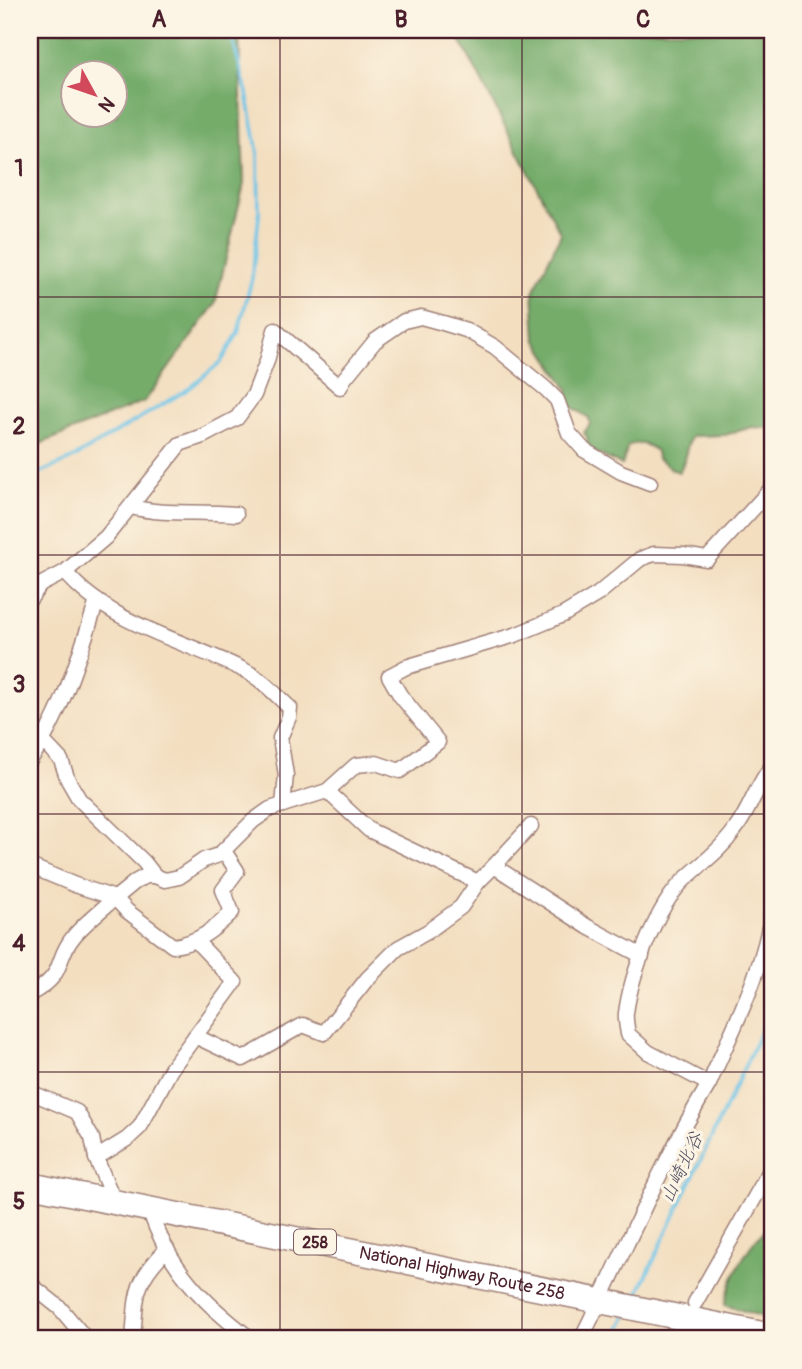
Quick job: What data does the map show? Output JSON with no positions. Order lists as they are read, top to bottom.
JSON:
{
  "streets": {
    "highway": ["258", "National Highway Route 258"]
  },
  "water": ["山崎北谷"],
  "north": "bottom right",
  "grid": {
    "columns": ["A", "B", "C"],
    "rows": [
      "1",
      "2",
      "3",
      "4",
      "5"
    ]
  }
}
